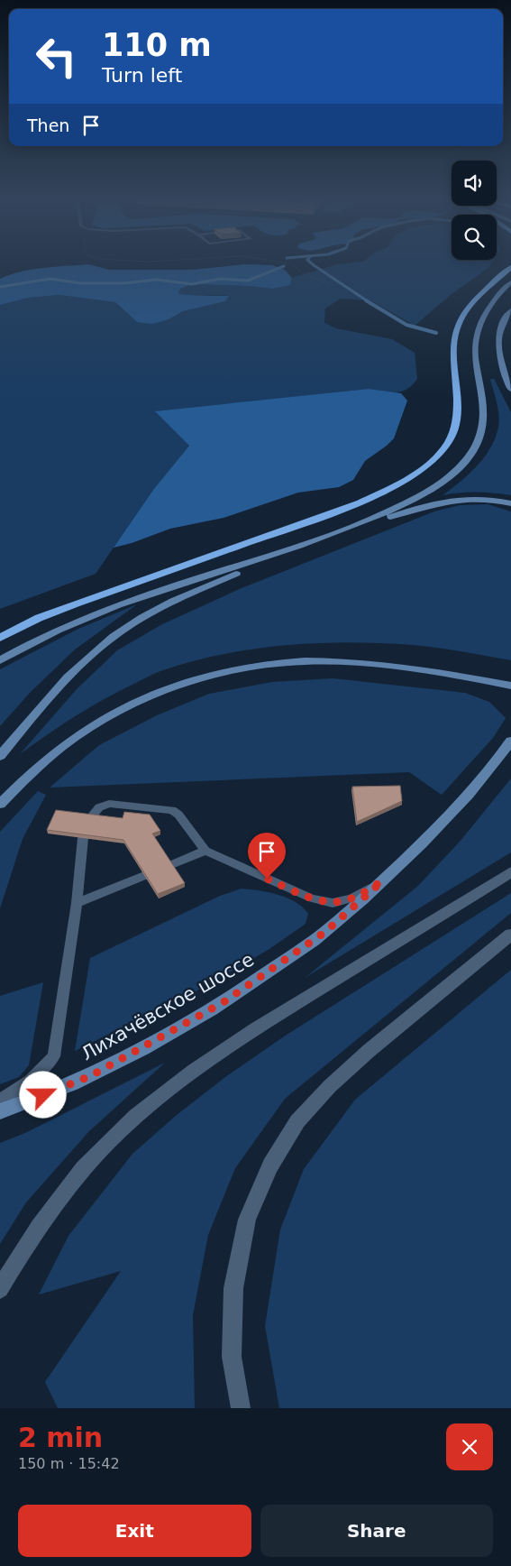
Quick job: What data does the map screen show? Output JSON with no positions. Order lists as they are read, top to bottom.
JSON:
{
  "streets": {
    "main road": ["Лихачёвское шоссе"]
  },
  "page": {
    "turn": ["110 m", "Turn left"],
    "then": "Then",
    "heading": ["2 min", "150 m · 15:42"],
    "buttons": ["Exit", "Share"]
  }
}
